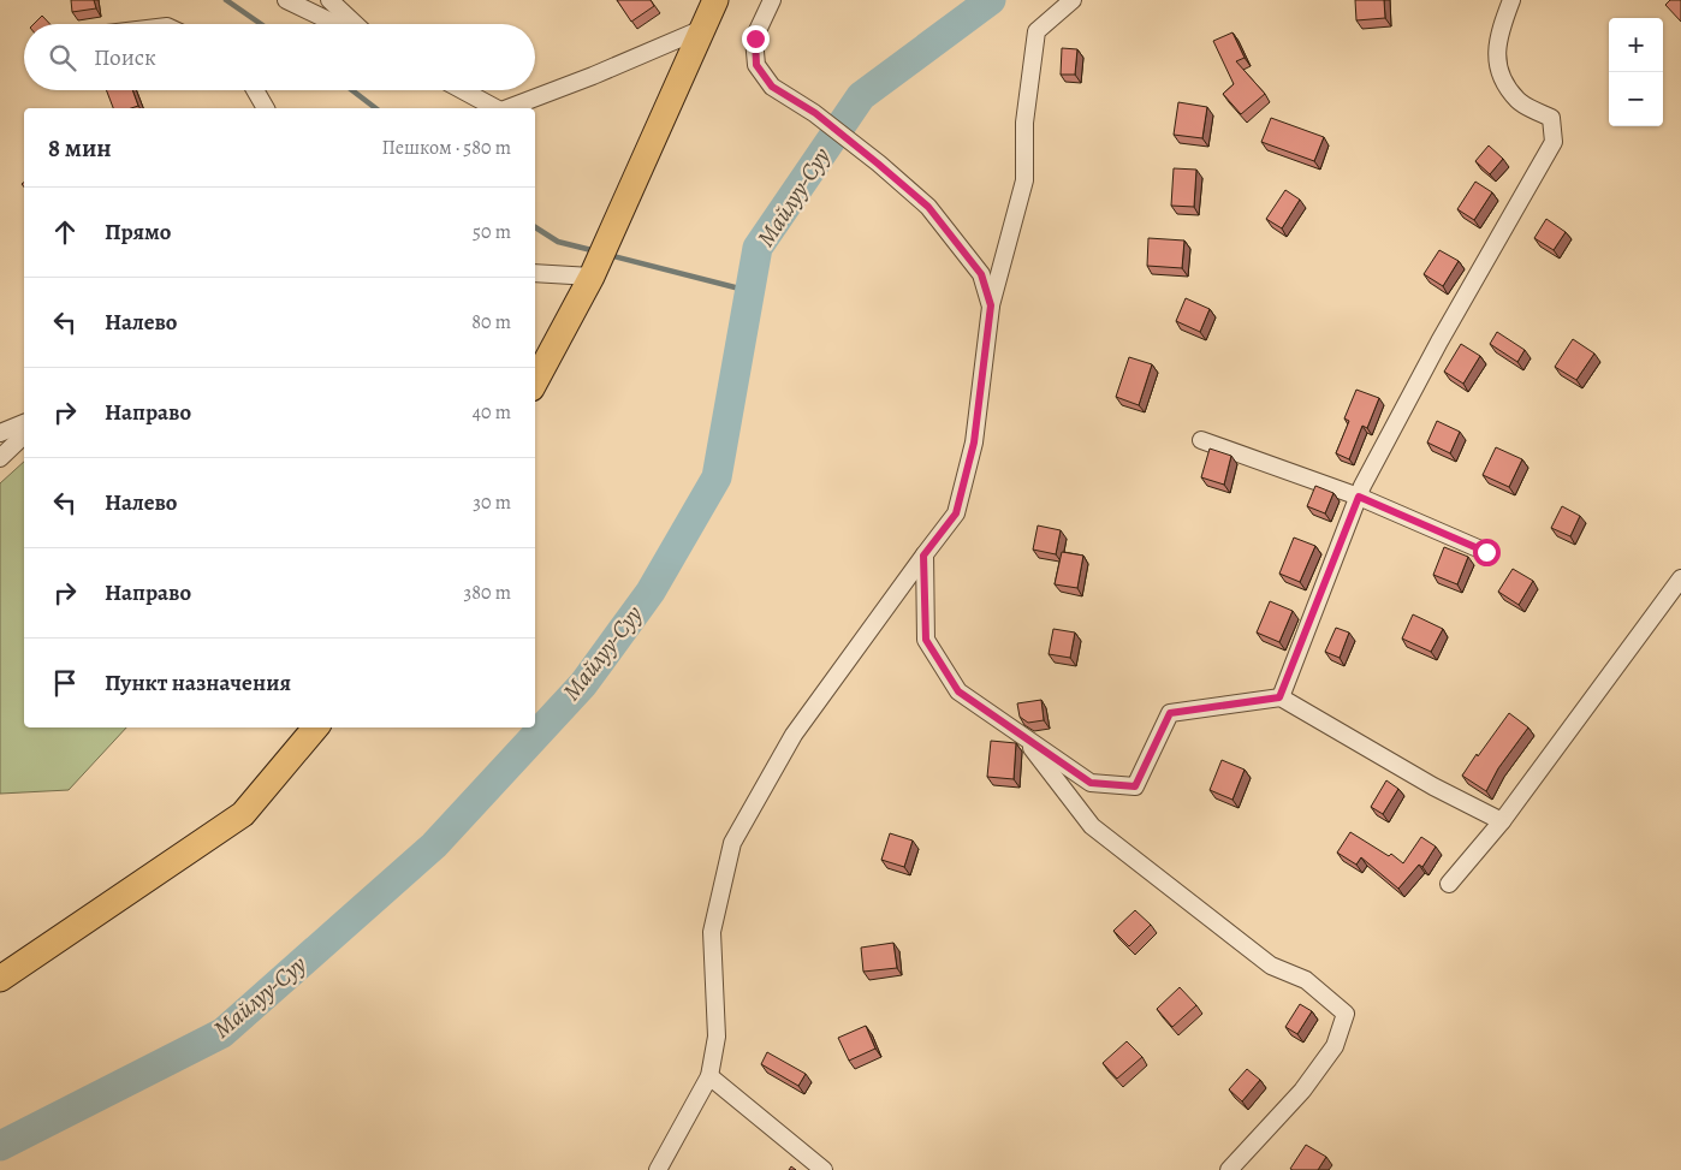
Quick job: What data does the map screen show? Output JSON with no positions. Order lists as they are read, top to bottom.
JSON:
{
  "water": ["Майлуу-Суу"],
  "page": {
    "map_buttons": ["+", "−"],
    "search": "Поиск",
    "heading": ["8 мин", "Пешком · 580 m"],
    "list": [
      ["Прямо", "50 m"],
      ["Налево", "80 m"],
      ["Направо", "40 m"],
      ["Налево", "30 m"],
      ["Направо", "380 m"],
      "Пункт назначения"
    ]
  }
}
